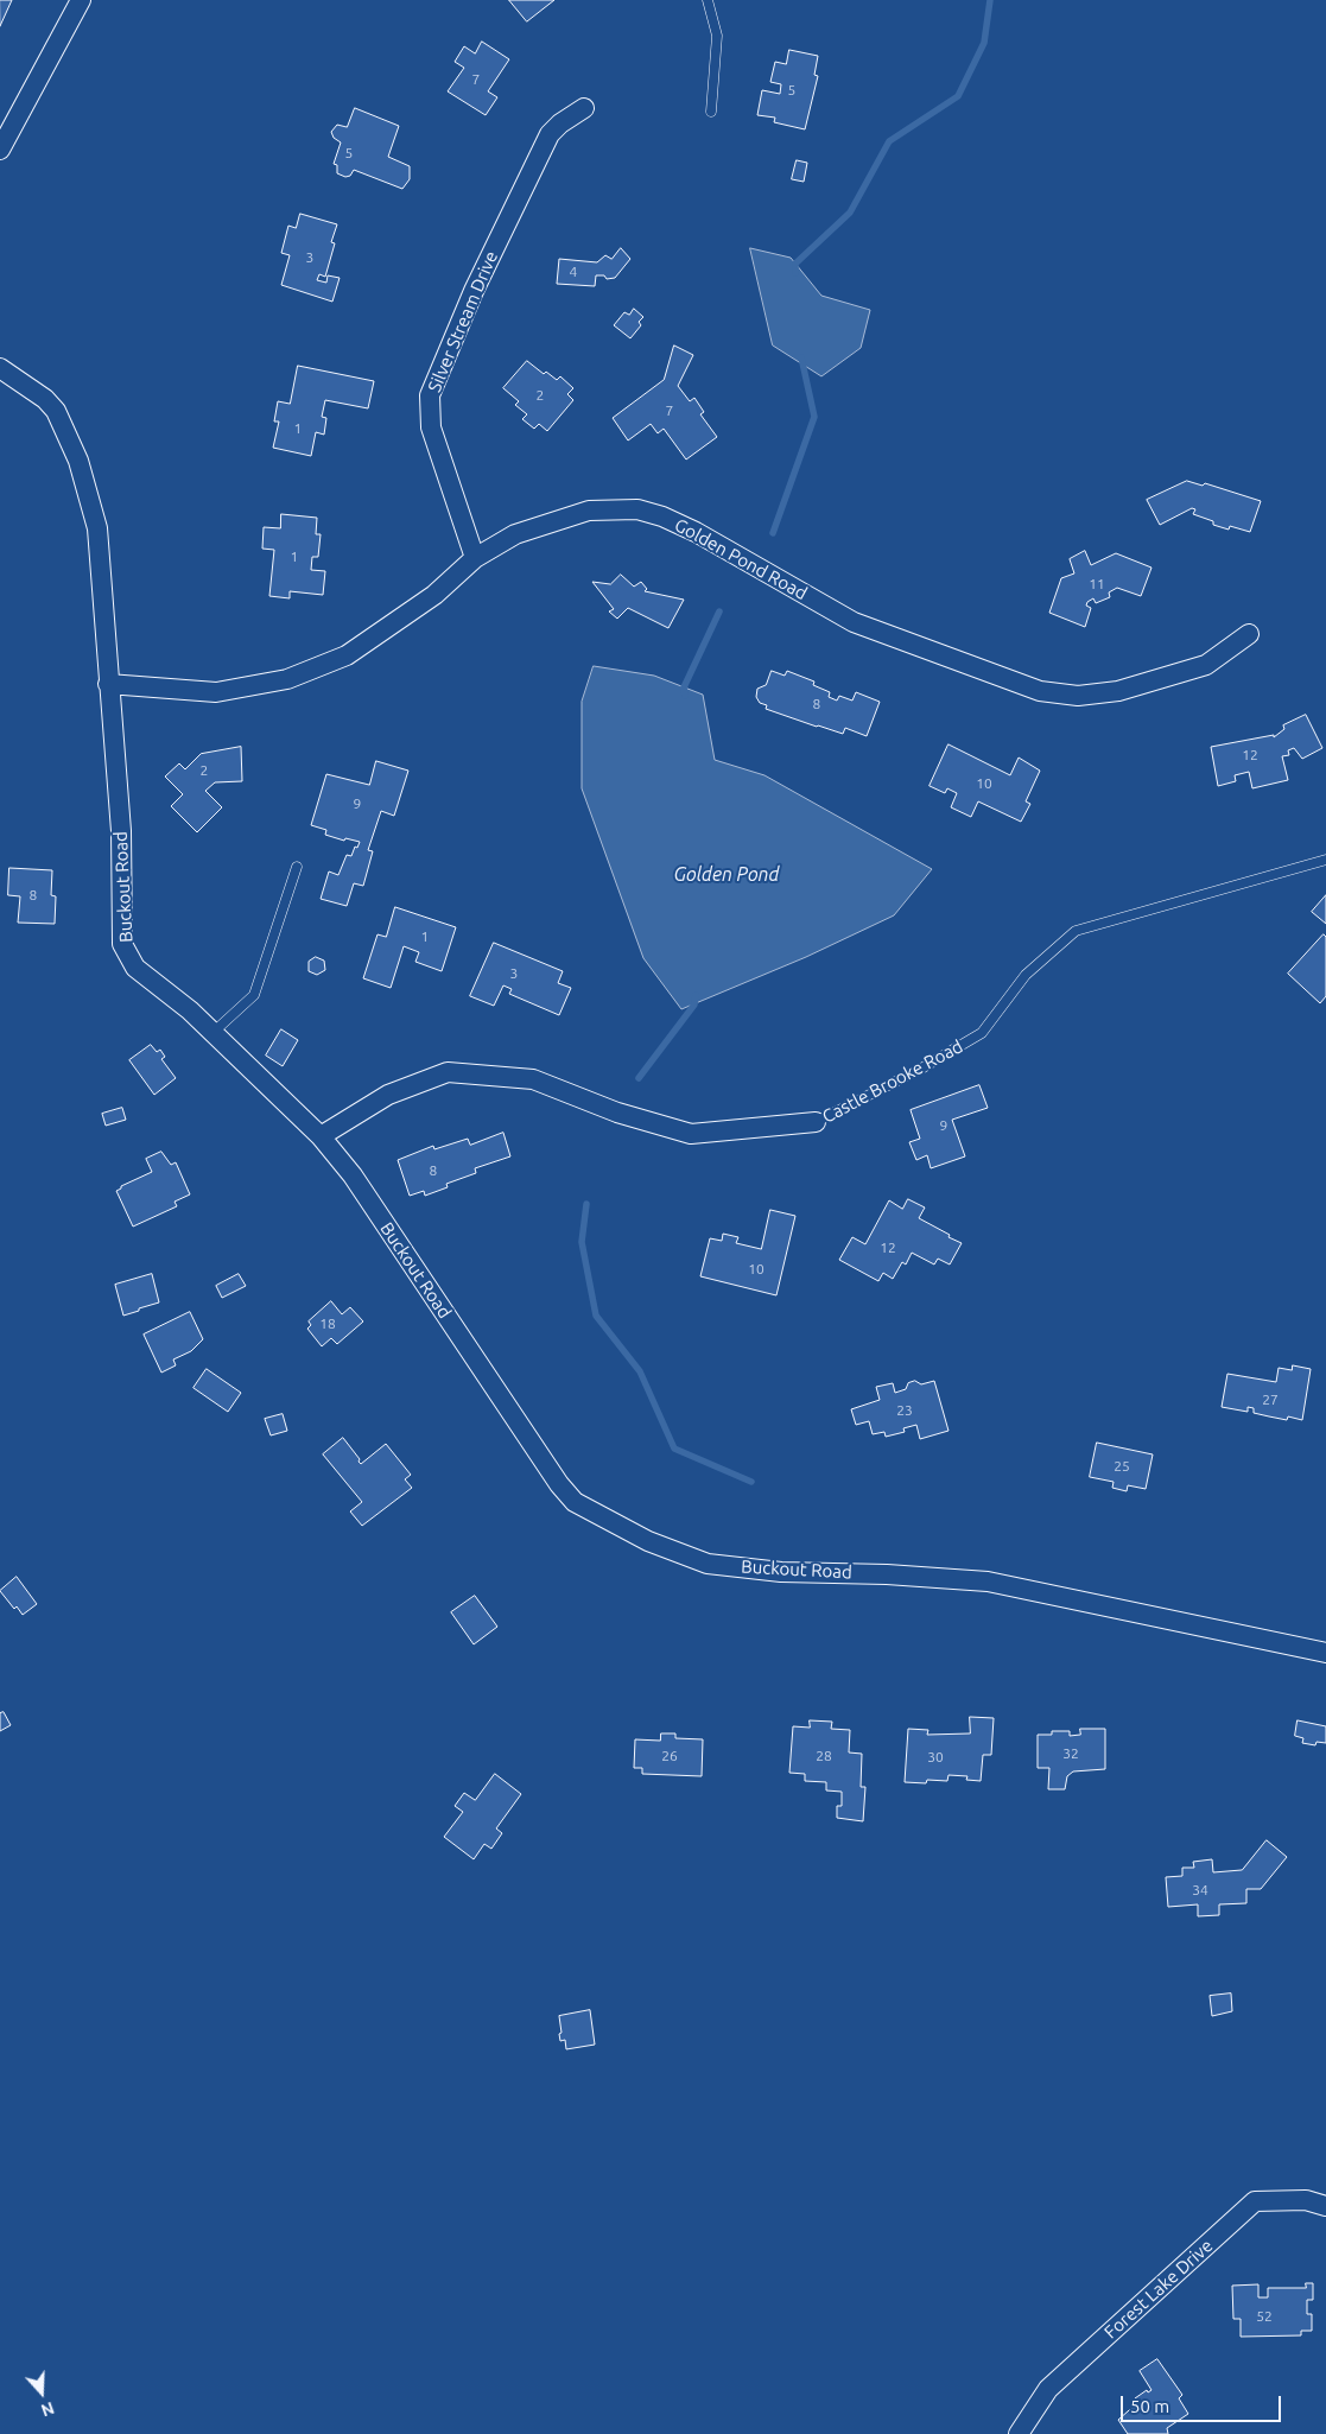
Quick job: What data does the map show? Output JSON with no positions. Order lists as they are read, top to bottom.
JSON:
{
  "streets": {
    "street": [
      "Silver Stream Drive",
      "Golden Pond Road",
      "Buckout Road",
      "Castle Brooke Road",
      "Forest Lake Drive"
    ]
  },
  "crossings": [
    ["Silver Stream Drive", "Golden Pond Road"],
    ["Golden Pond Road", "Buckout Road"],
    ["Buckout Road", "Castle Brooke Road"]
  ],
  "water": ["Golden Pond"],
  "house_numbers": [
    "7",
    "5",
    "5",
    "3",
    "4",
    "2",
    "7",
    "1",
    "1",
    "11",
    "8",
    "12",
    "2",
    "10",
    "9",
    "8",
    "1",
    "3",
    "9",
    "8",
    "12",
    "10",
    "18",
    "27",
    "23",
    "25",
    "32",
    "26",
    "28",
    "30",
    "34",
    "52"
  ],
  "scale_bar": "50 m",
  "north": "bottom"
}
